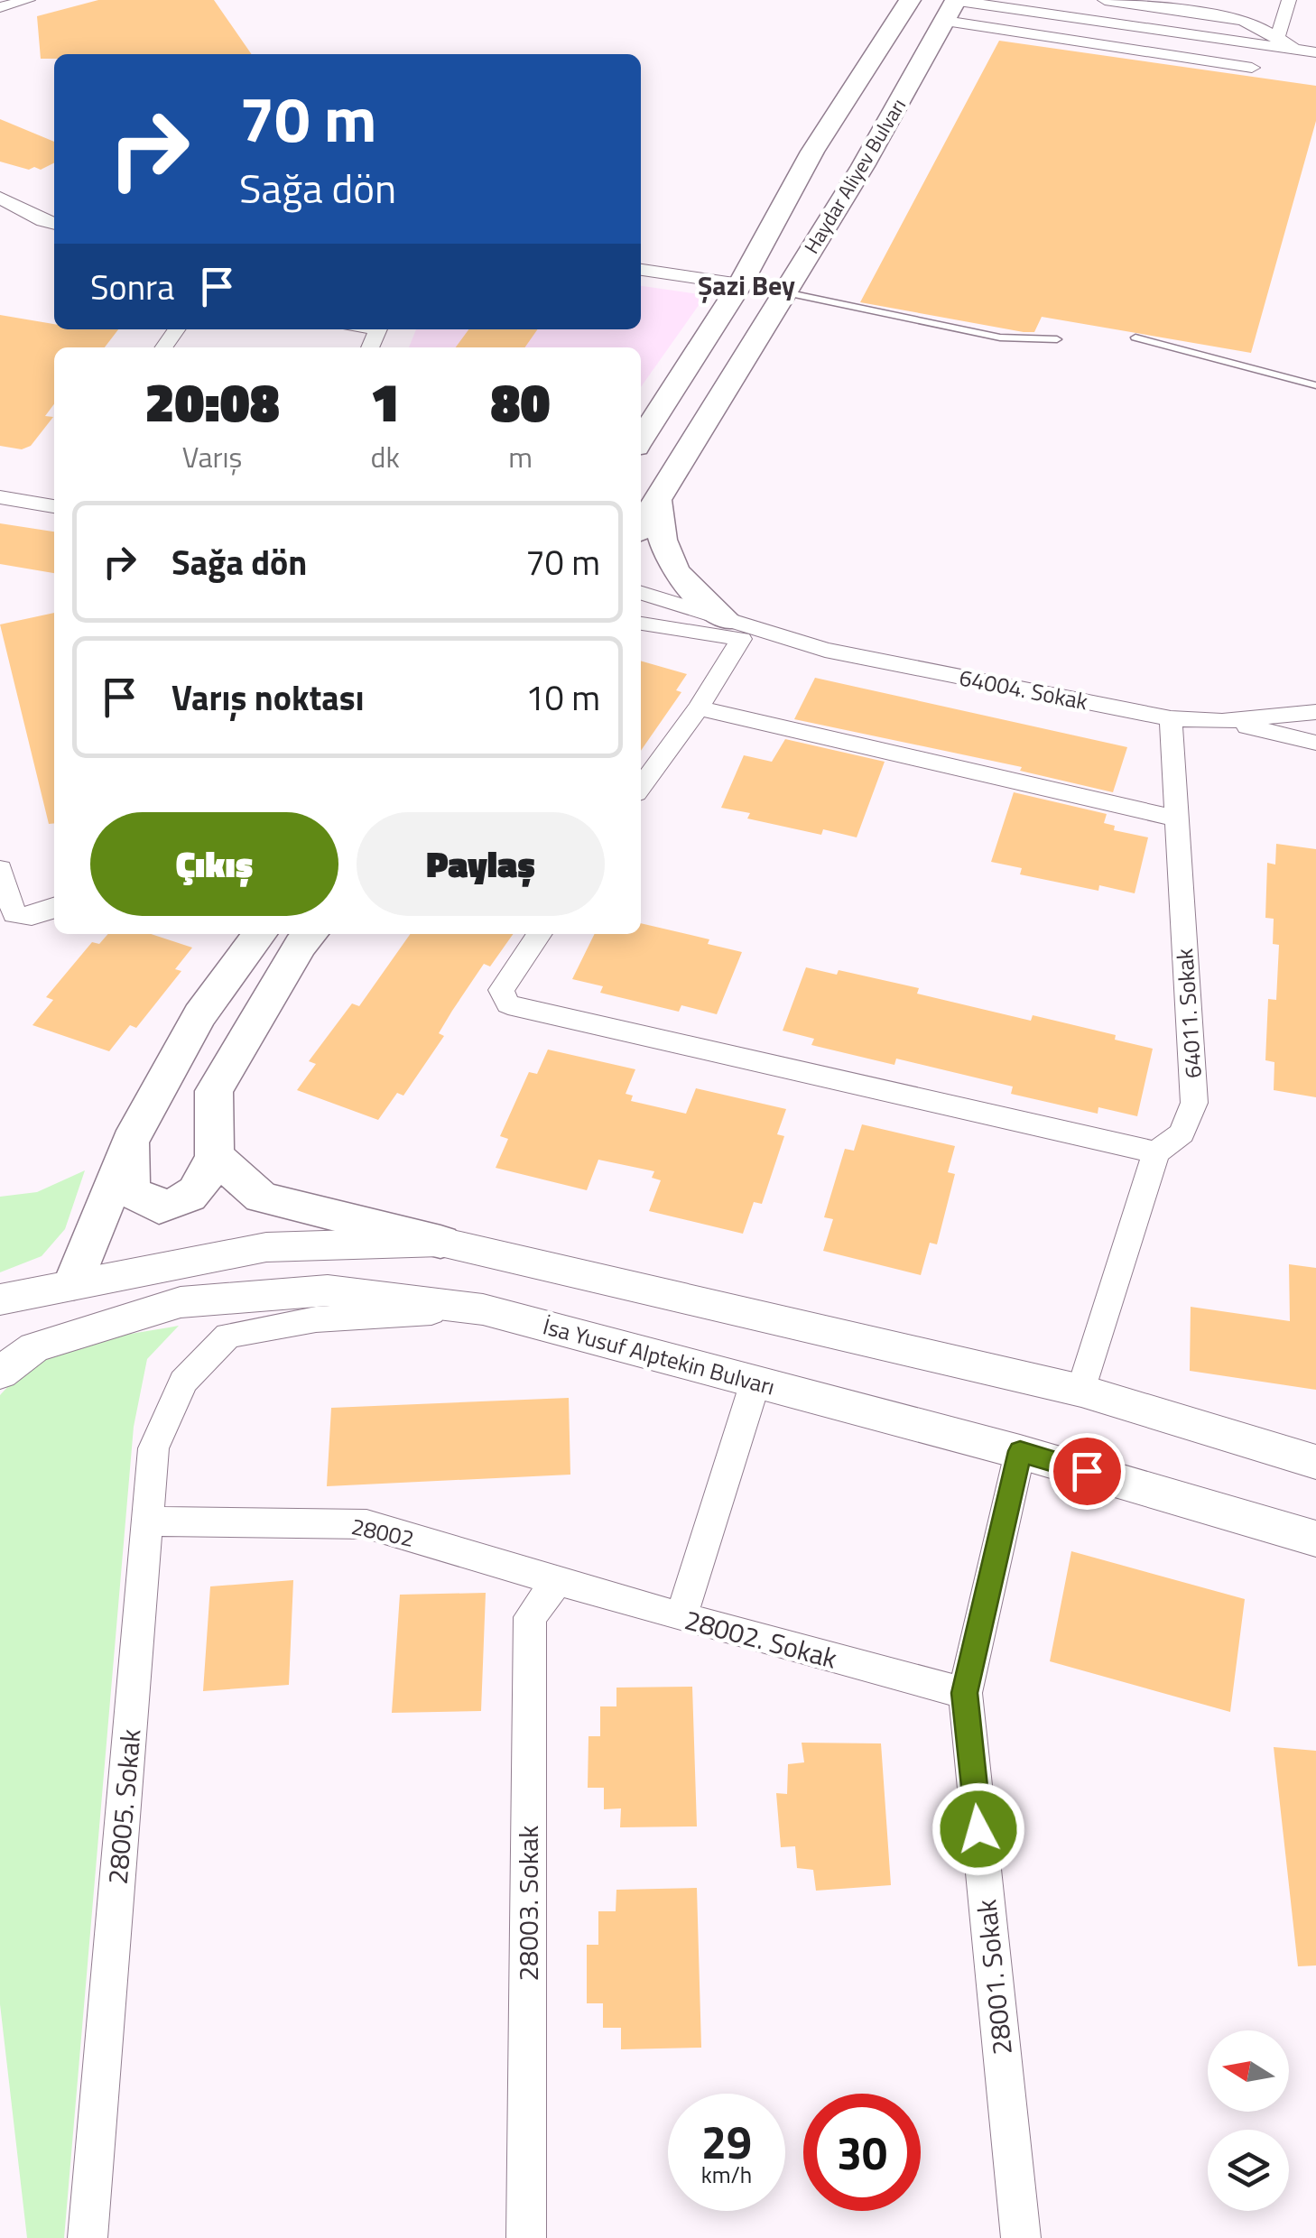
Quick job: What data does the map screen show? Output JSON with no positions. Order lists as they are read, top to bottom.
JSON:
{
  "streets": {
    "main road": ["Haydar Aliyev Bulvarı"],
    "street": [
      "64004. Sokak",
      "64011. Sokak",
      "İsa Yusuf Alptekin Bulvarı",
      "28002",
      "28002. Sokak",
      "28005. Sokak",
      "28003. Sokak",
      "28001. Sokak"
    ]
  },
  "crossings": [
    ["64004. Sokak", "64011. Sokak"],
    ["İsa Yusuf Alptekin Bulvarı", "28005. Sokak"],
    ["İsa Yusuf Alptekin Bulvarı", "28001. Sokak"],
    ["28002", "28002. Sokak"],
    ["28002", "28005. Sokak"],
    ["28002", "28003. Sokak"],
    ["28002. Sokak", "28003. Sokak"],
    ["28002. Sokak", "28001. Sokak"]
  ],
  "districts": ["Şazi Bey"],
  "north": "left",
  "page": {
    "turn": ["70 m", "Sağa dön"],
    "then": "Sonra",
    "eta": [
      "20:08",
      "Varış",
      "1",
      "dk",
      "80",
      "m"
    ],
    "list": [
      {
        "name": "Sağa dön",
        "value": "70 m"
      },
      {
        "name": "Varış noktası",
        "value": "10 m"
      }
    ],
    "buttons": ["Çıkış", "Paylaş"],
    "speed": "29 km/h",
    "limit": "30"
  }
}
